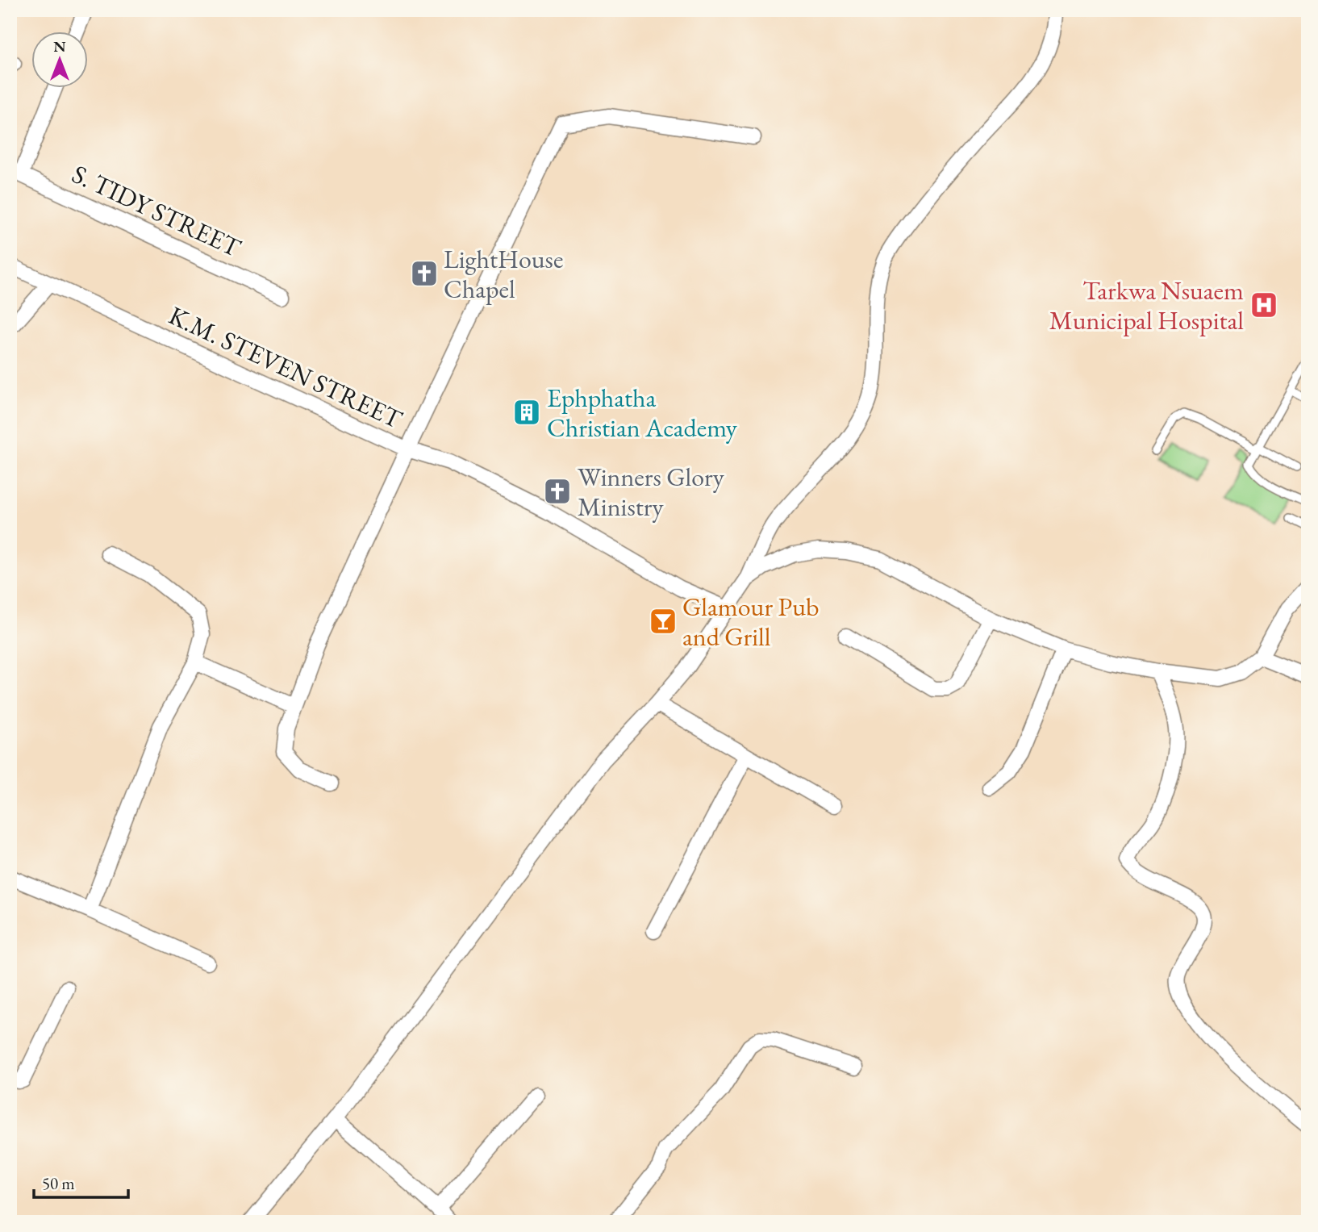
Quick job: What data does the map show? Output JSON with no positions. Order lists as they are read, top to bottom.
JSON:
{
  "streets": {
    "street": ["S. TIDY STREET", "K.M. STEVEN STREET"]
  },
  "places": {
    "church": ["LightHouse Chapel", "Winners Glory Ministry"],
    "hospital": ["Tarkwa Nsuaem Municipal Hospital"],
    "building": ["Ephphatha Christian Academy"],
    "bar": ["Glamour Pub and Grill"]
  },
  "scale_bar": "50 m",
  "north": "top"
}
